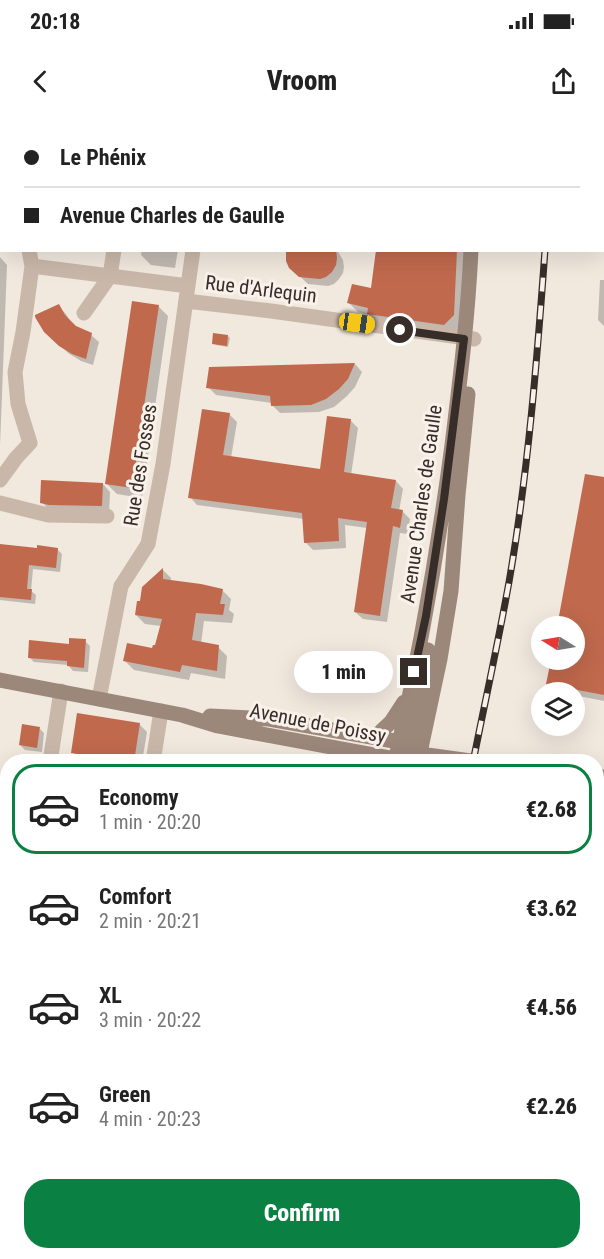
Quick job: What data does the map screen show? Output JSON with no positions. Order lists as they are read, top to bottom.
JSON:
{
  "streets": {
    "main road": ["Avenue Charles de Gaulle", "Avenue de Poissy"],
    "street": ["Rue d'Arlequin", "Rue des Fosses"]
  },
  "crossings": [
    ["Rue d'Arlequin", "Rue des Fosses"],
    ["Rue d'Arlequin", "Avenue Charles de Gaulle"],
    ["Rue des Fosses", "Avenue de Poissy"]
  ],
  "north": "left",
  "page": {
    "status": "20:18",
    "header": "Vroom",
    "banner": ["Le Phénix", "Avenue Charles de Gaulle"],
    "bubble": "1 min",
    "list": [
      {
        "name": "Economy",
        "note": "1 min · 20:20",
        "value": "€2.68"
      },
      {
        "name": "Comfort",
        "note": "2 min · 20:21",
        "value": "€3.62"
      },
      {
        "name": "XL",
        "note": "3 min · 20:22",
        "value": "€4.56"
      },
      {
        "name": "Green",
        "note": "4 min · 20:23",
        "value": "€2.26"
      }
    ],
    "buttons": "Confirm"
  }
}
